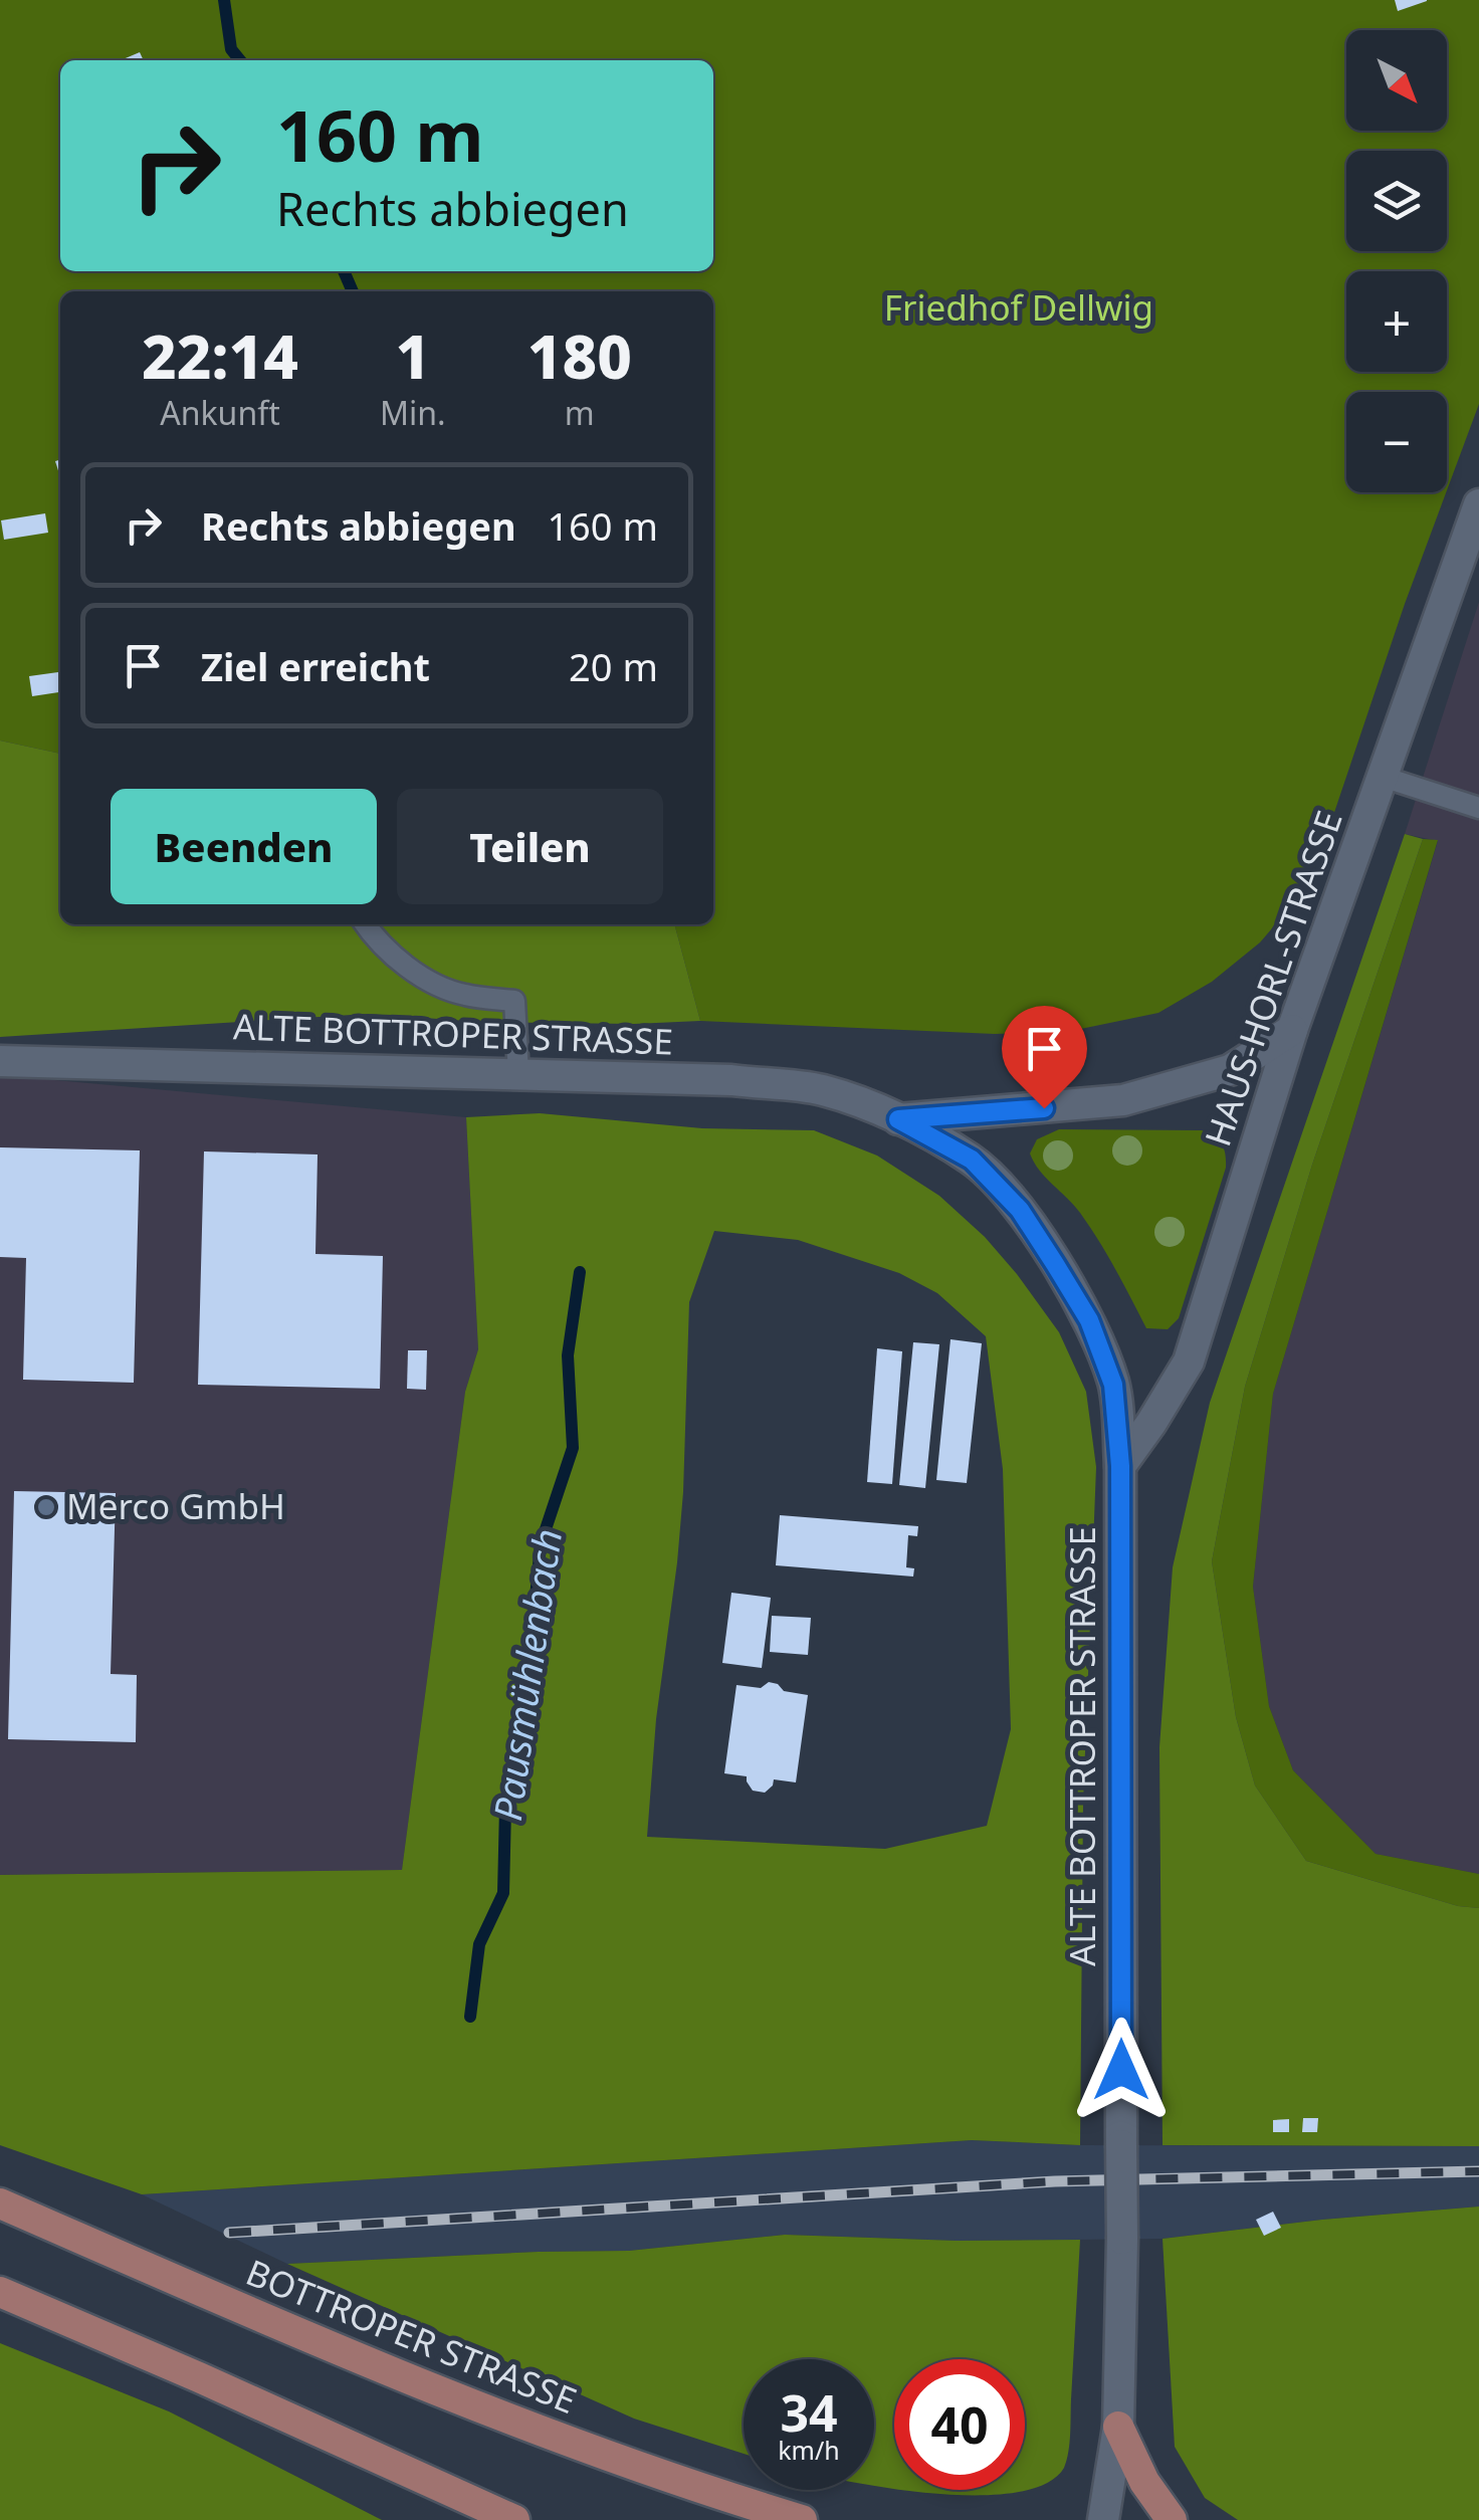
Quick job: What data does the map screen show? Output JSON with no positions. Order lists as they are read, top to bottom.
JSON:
{
  "streets": {
    "main road": ["BOTTROPER STRASSE"],
    "street": ["HAUS-HORL-STRASSE", "ALTE BOTTROPER STRASSE"]
  },
  "crossings": [
    ["HAUS-HORL-STRASSE", "ALTE BOTTROPER STRASSE"]
  ],
  "water": ["Pausmühlenbach"],
  "parks": ["Friedhof Dellwig"],
  "places": ["Merco GmbH"],
  "north": "bottom right",
  "page": {
    "map_buttons": ["+", "−"],
    "turn": ["160 m", "Rechts abbiegen"],
    "eta": [
      "22:14",
      "Ankunft",
      "1",
      "Min.",
      "180",
      "m"
    ],
    "list": [
      {
        "name": "Rechts abbiegen",
        "value": "160 m"
      },
      {
        "name": "Ziel erreicht",
        "value": "20 m"
      }
    ],
    "buttons": ["Beenden", "Teilen"],
    "speed": "34 km/h",
    "limit": "40"
  }
}
